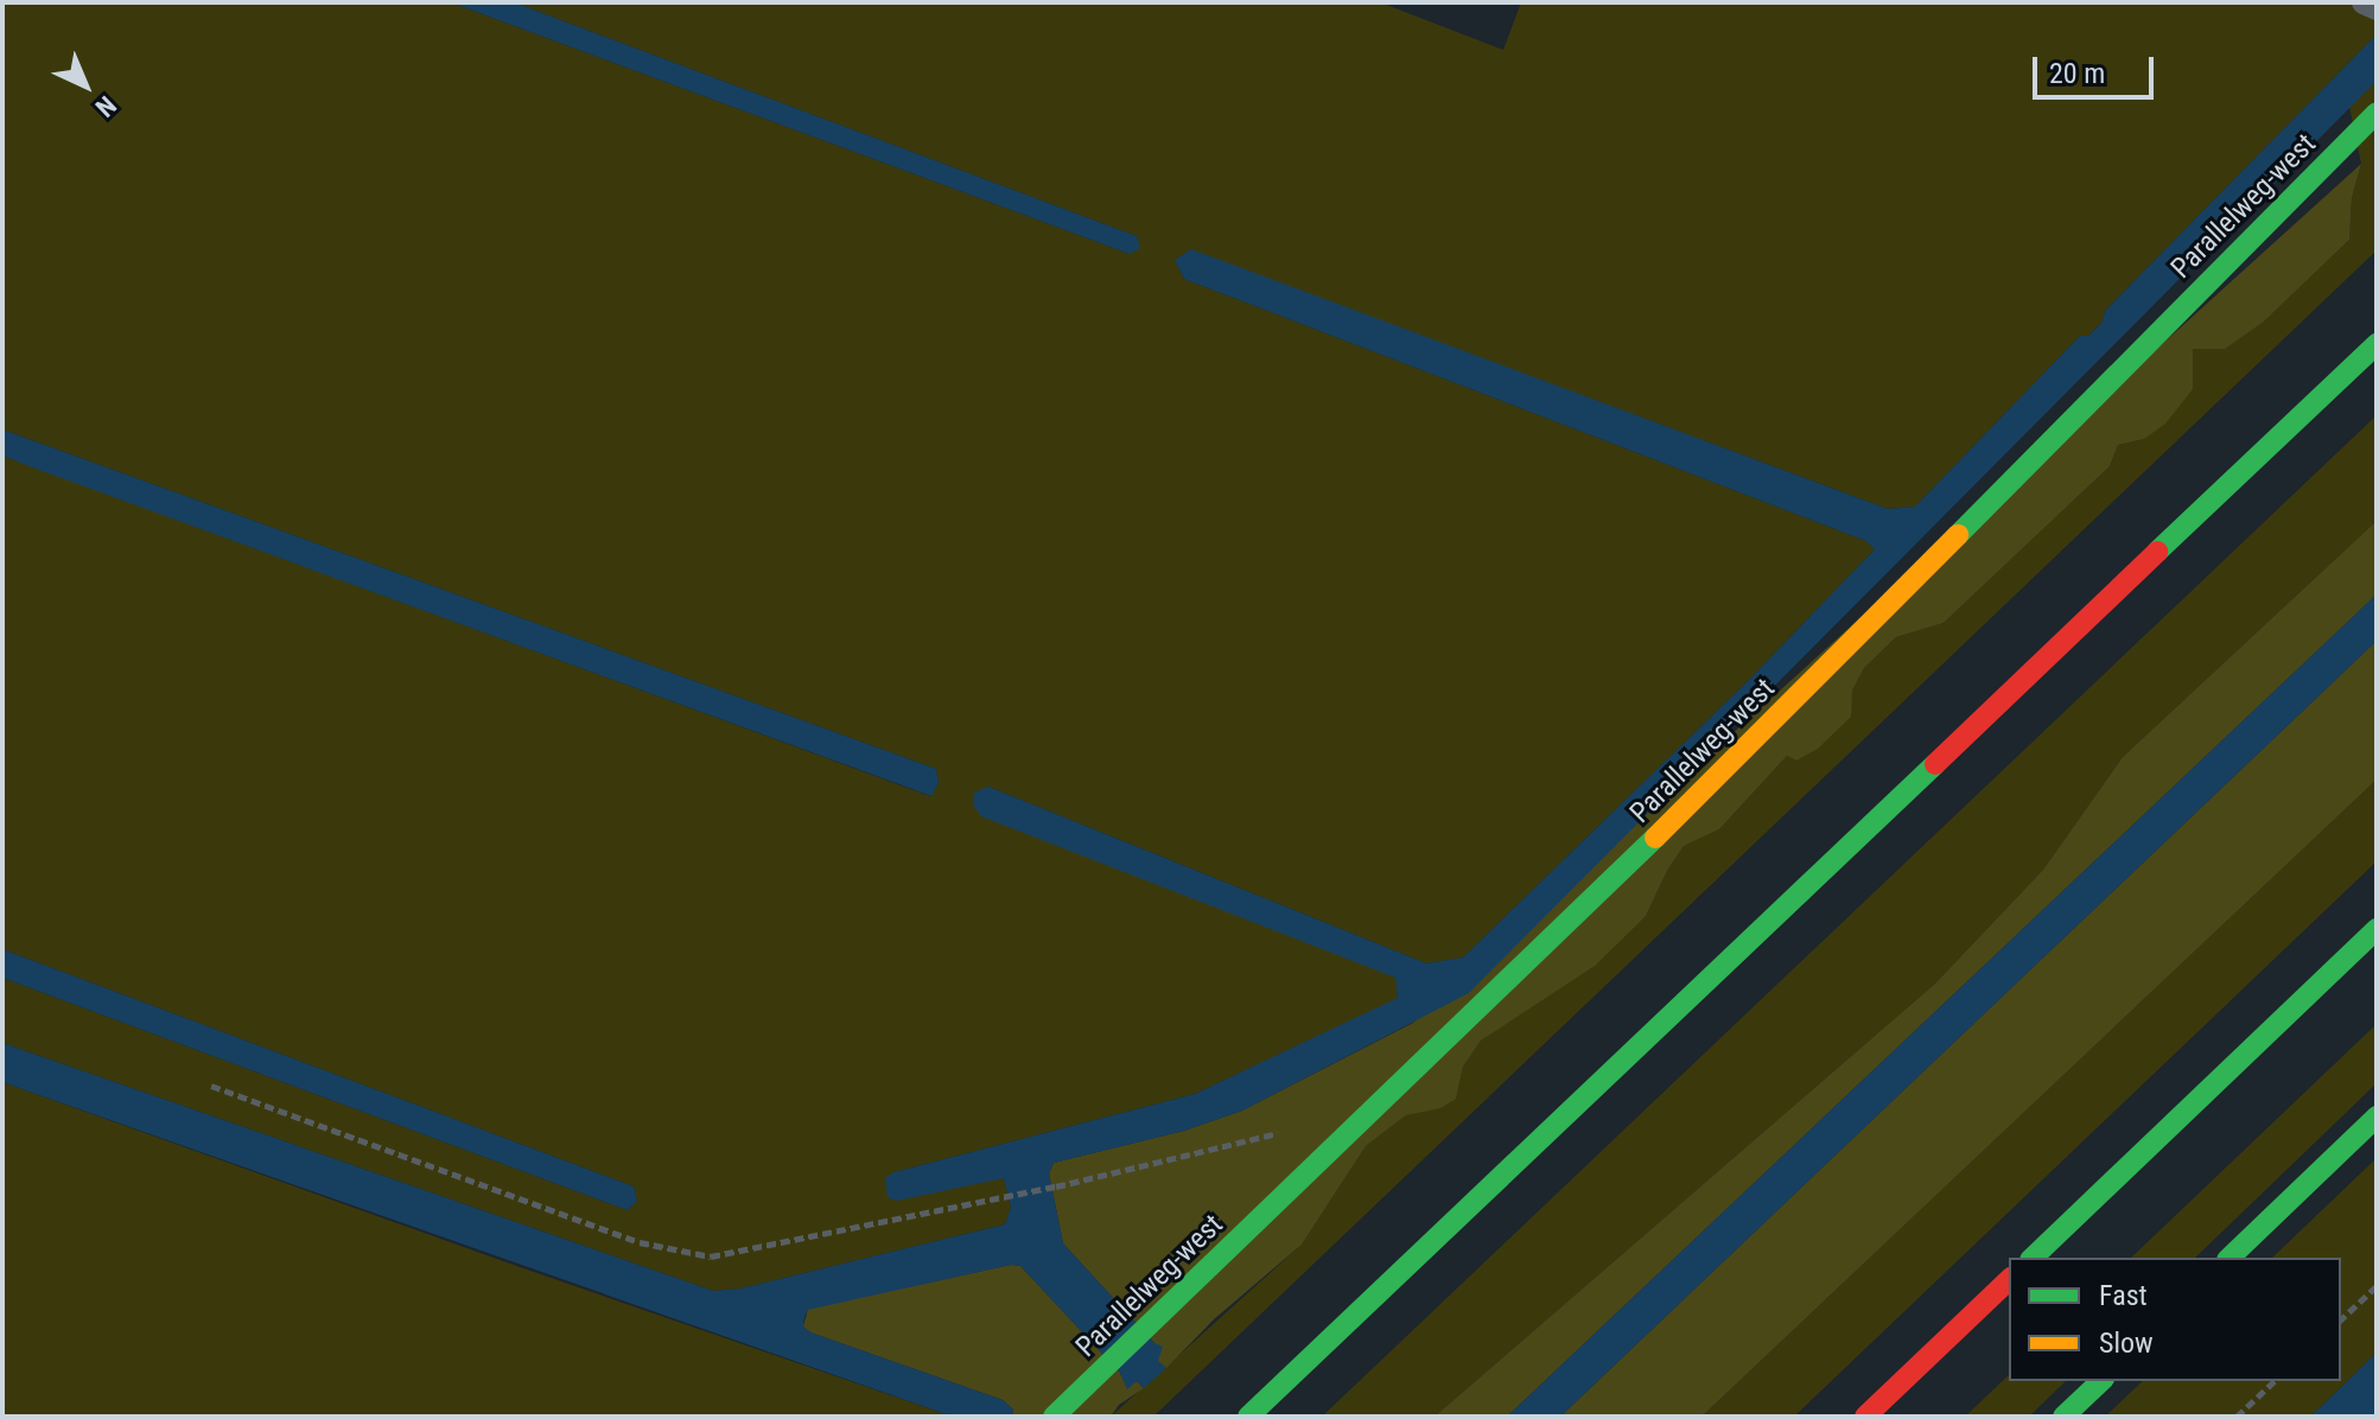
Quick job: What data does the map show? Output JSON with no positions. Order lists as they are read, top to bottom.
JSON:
{
  "streets": {
    "main road": ["Parallelweg-west"]
  },
  "legend": ["Fast", "Slow"],
  "scale_bar": "20 m",
  "north": "bottom right"
}
